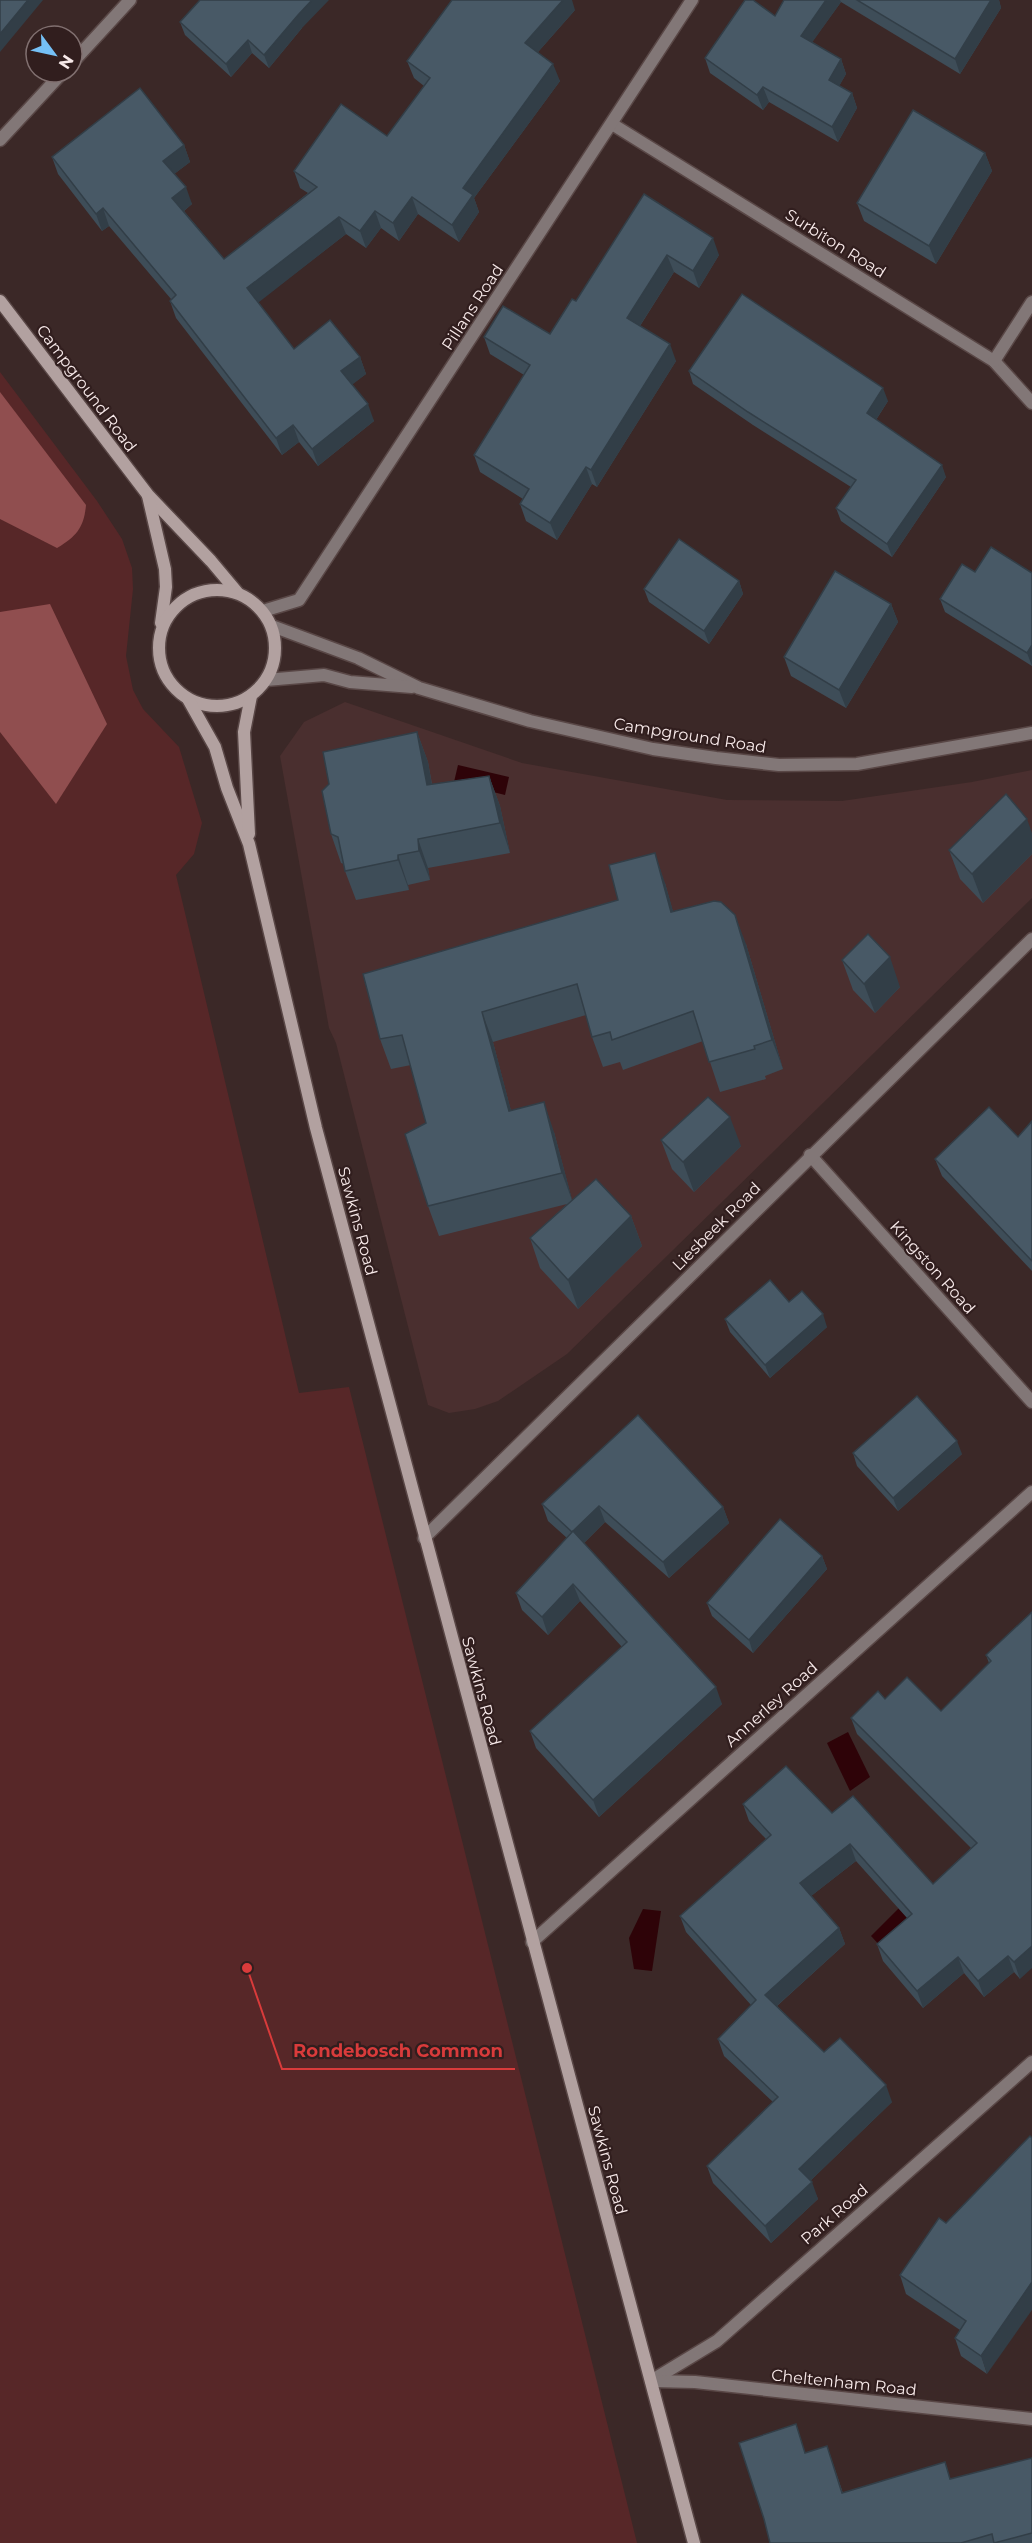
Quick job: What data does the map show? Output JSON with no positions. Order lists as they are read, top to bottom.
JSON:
{
  "streets": {
    "street": [
      "Surbiton Road",
      "Pillans Road",
      "Campground Road",
      "Sawkins Road",
      "Liesbeek Road",
      "Kingston Road",
      "Annerley Road",
      "Park Road",
      "Cheltenham Road"
    ]
  },
  "crossings": [
    ["Surbiton Road", "Pillans Road"],
    ["Pillans Road", "Campground Road"],
    ["Pillans Road", "Sawkins Road"],
    ["Campground Road", "Sawkins Road"],
    ["Sawkins Road", "Liesbeek Road"],
    ["Sawkins Road", "Annerley Road"],
    ["Sawkins Road", "Park Road"],
    ["Sawkins Road", "Cheltenham Road"],
    ["Liesbeek Road", "Kingston Road"],
    ["Park Road", "Cheltenham Road"]
  ],
  "places": ["Rondebosch Common"],
  "north": "bottom right"
}
